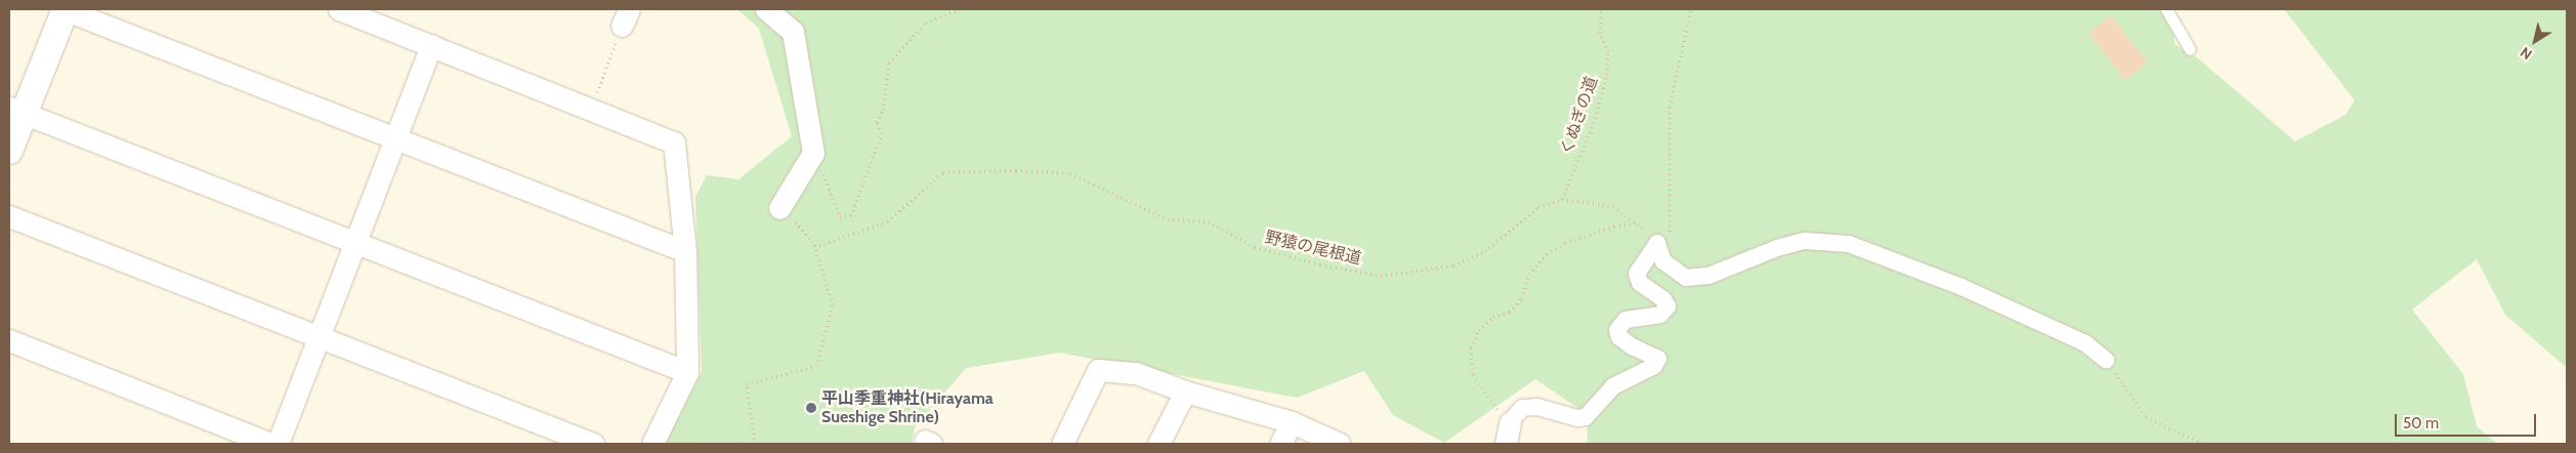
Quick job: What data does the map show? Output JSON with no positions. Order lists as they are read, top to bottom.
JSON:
{
  "streets": {
    "path": ["くぬぎの道", "野猿の尾根道"]
  },
  "crossings": [
    ["くぬぎの道", "野猿の尾根道"]
  ],
  "places": ["平山季重神社(Hirayama Sueshige Shrine)"],
  "scale_bar": "50 m",
  "north": "bottom left"
}
